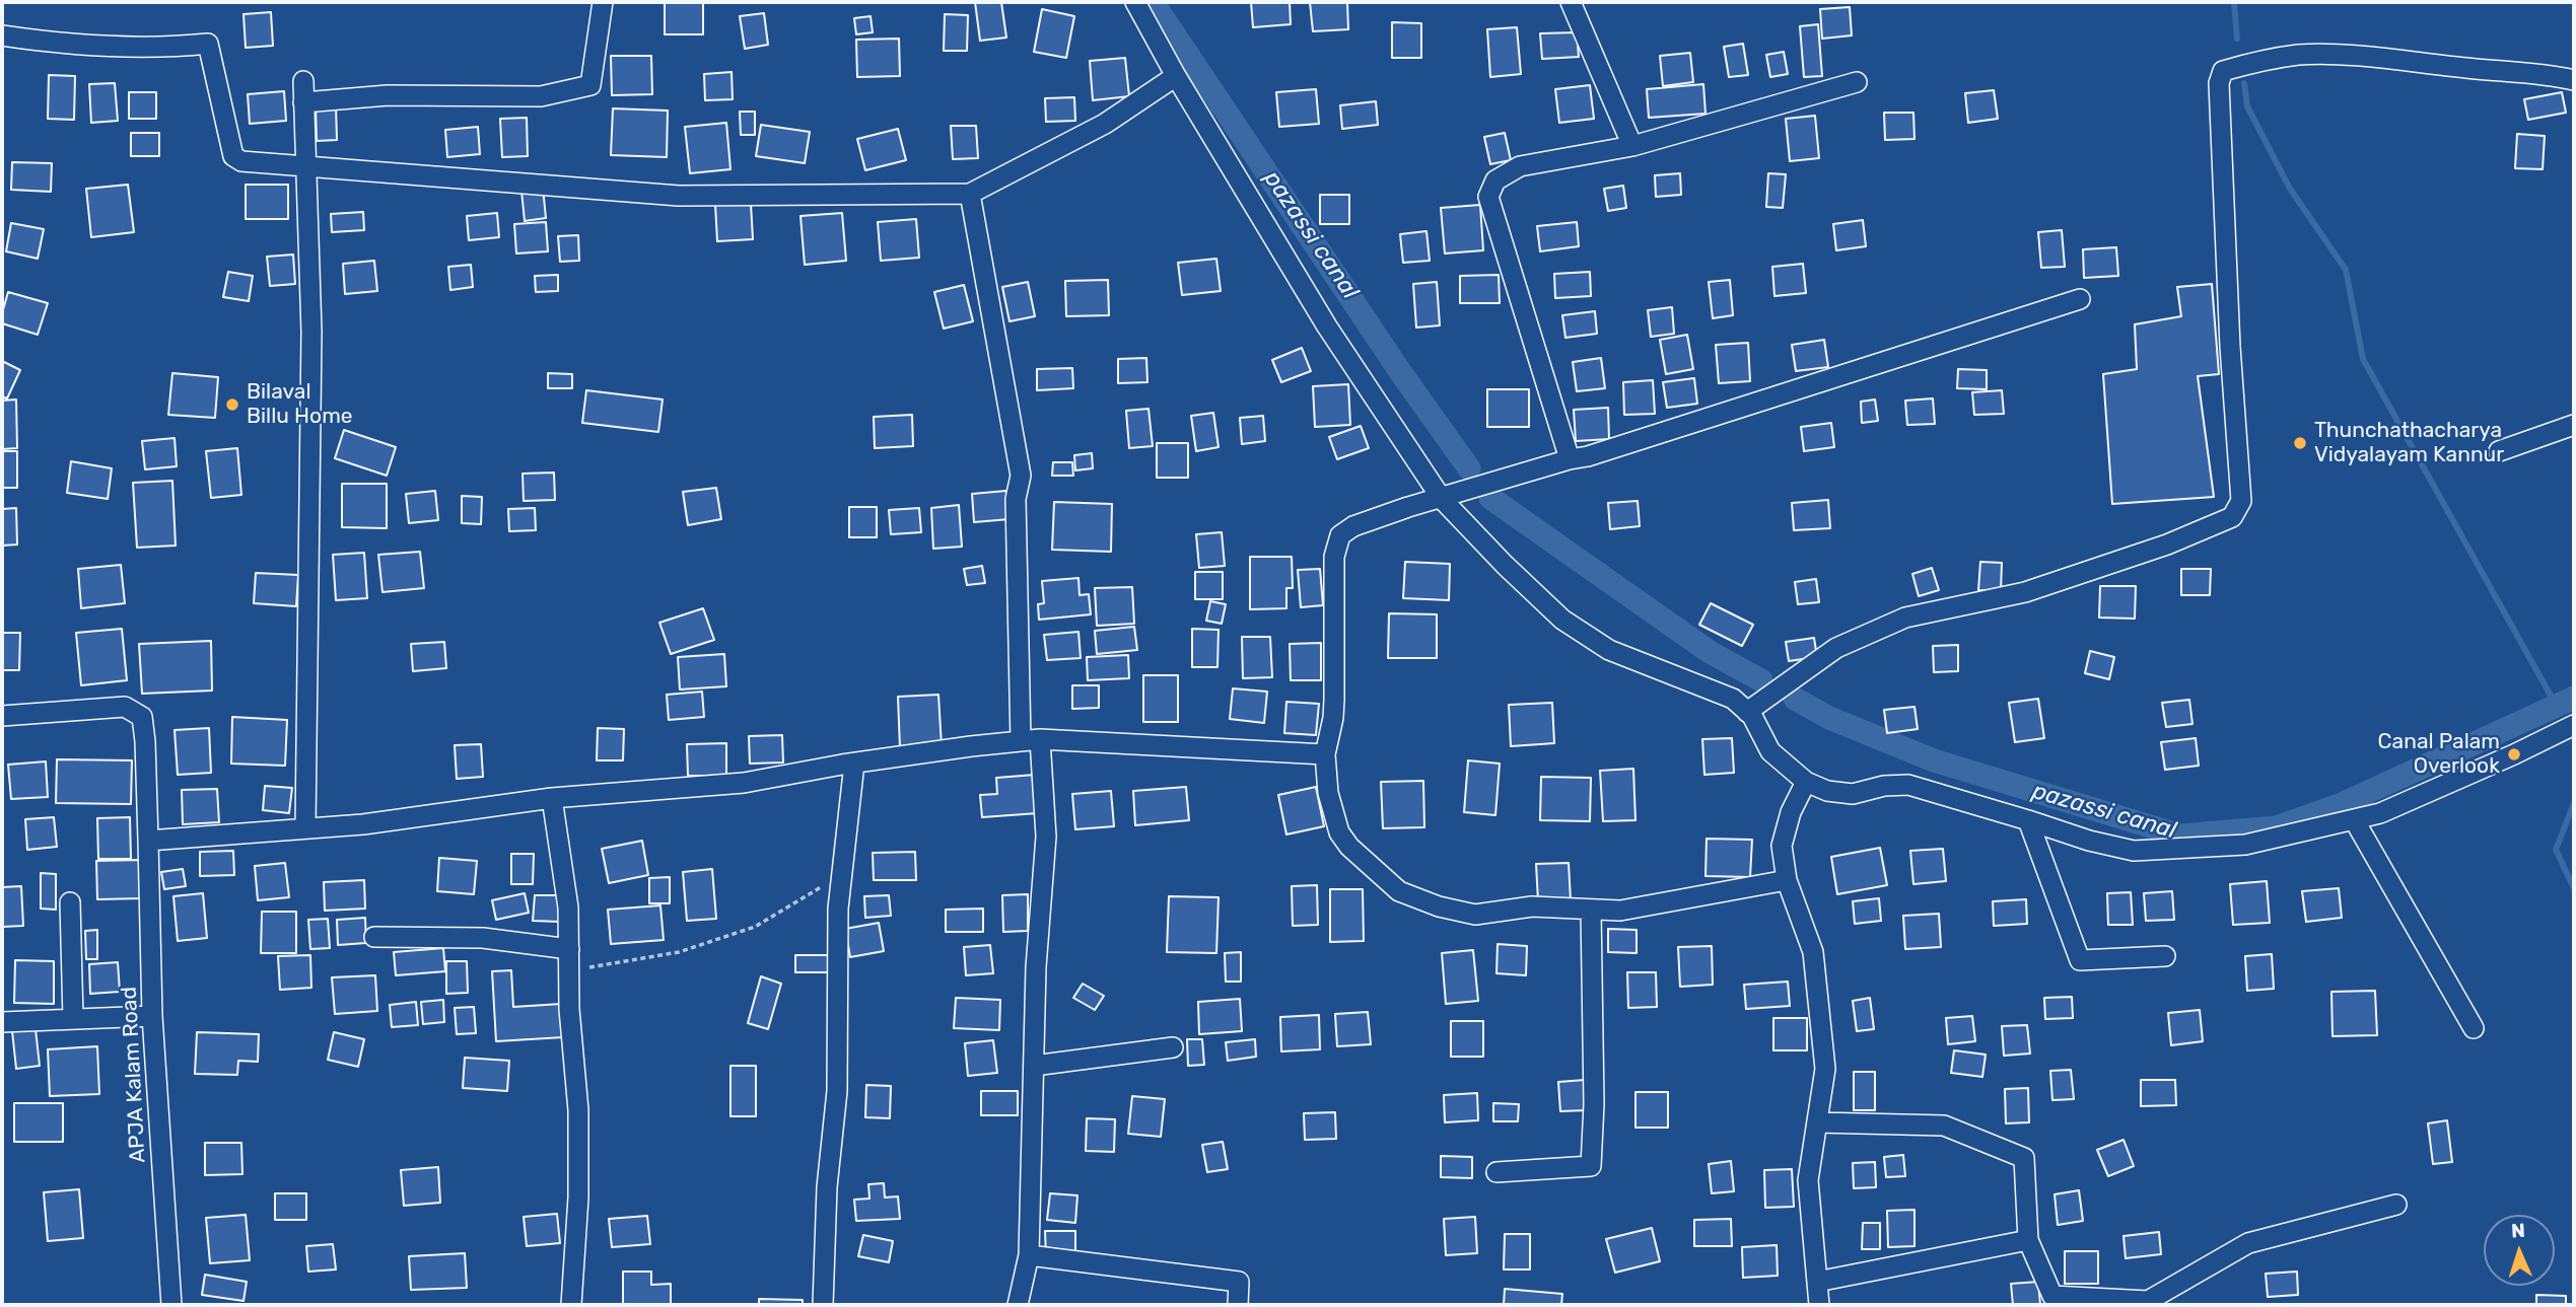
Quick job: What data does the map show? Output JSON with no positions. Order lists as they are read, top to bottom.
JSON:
{
  "streets": {
    "street": ["APJA Kalam Road"]
  },
  "water": ["pazassi canal"],
  "places": ["Bilaval Billu Home", "Thunchathacharya Vidyalayam Kannur", "Canal Palam Overlook"],
  "north": "top"
}
